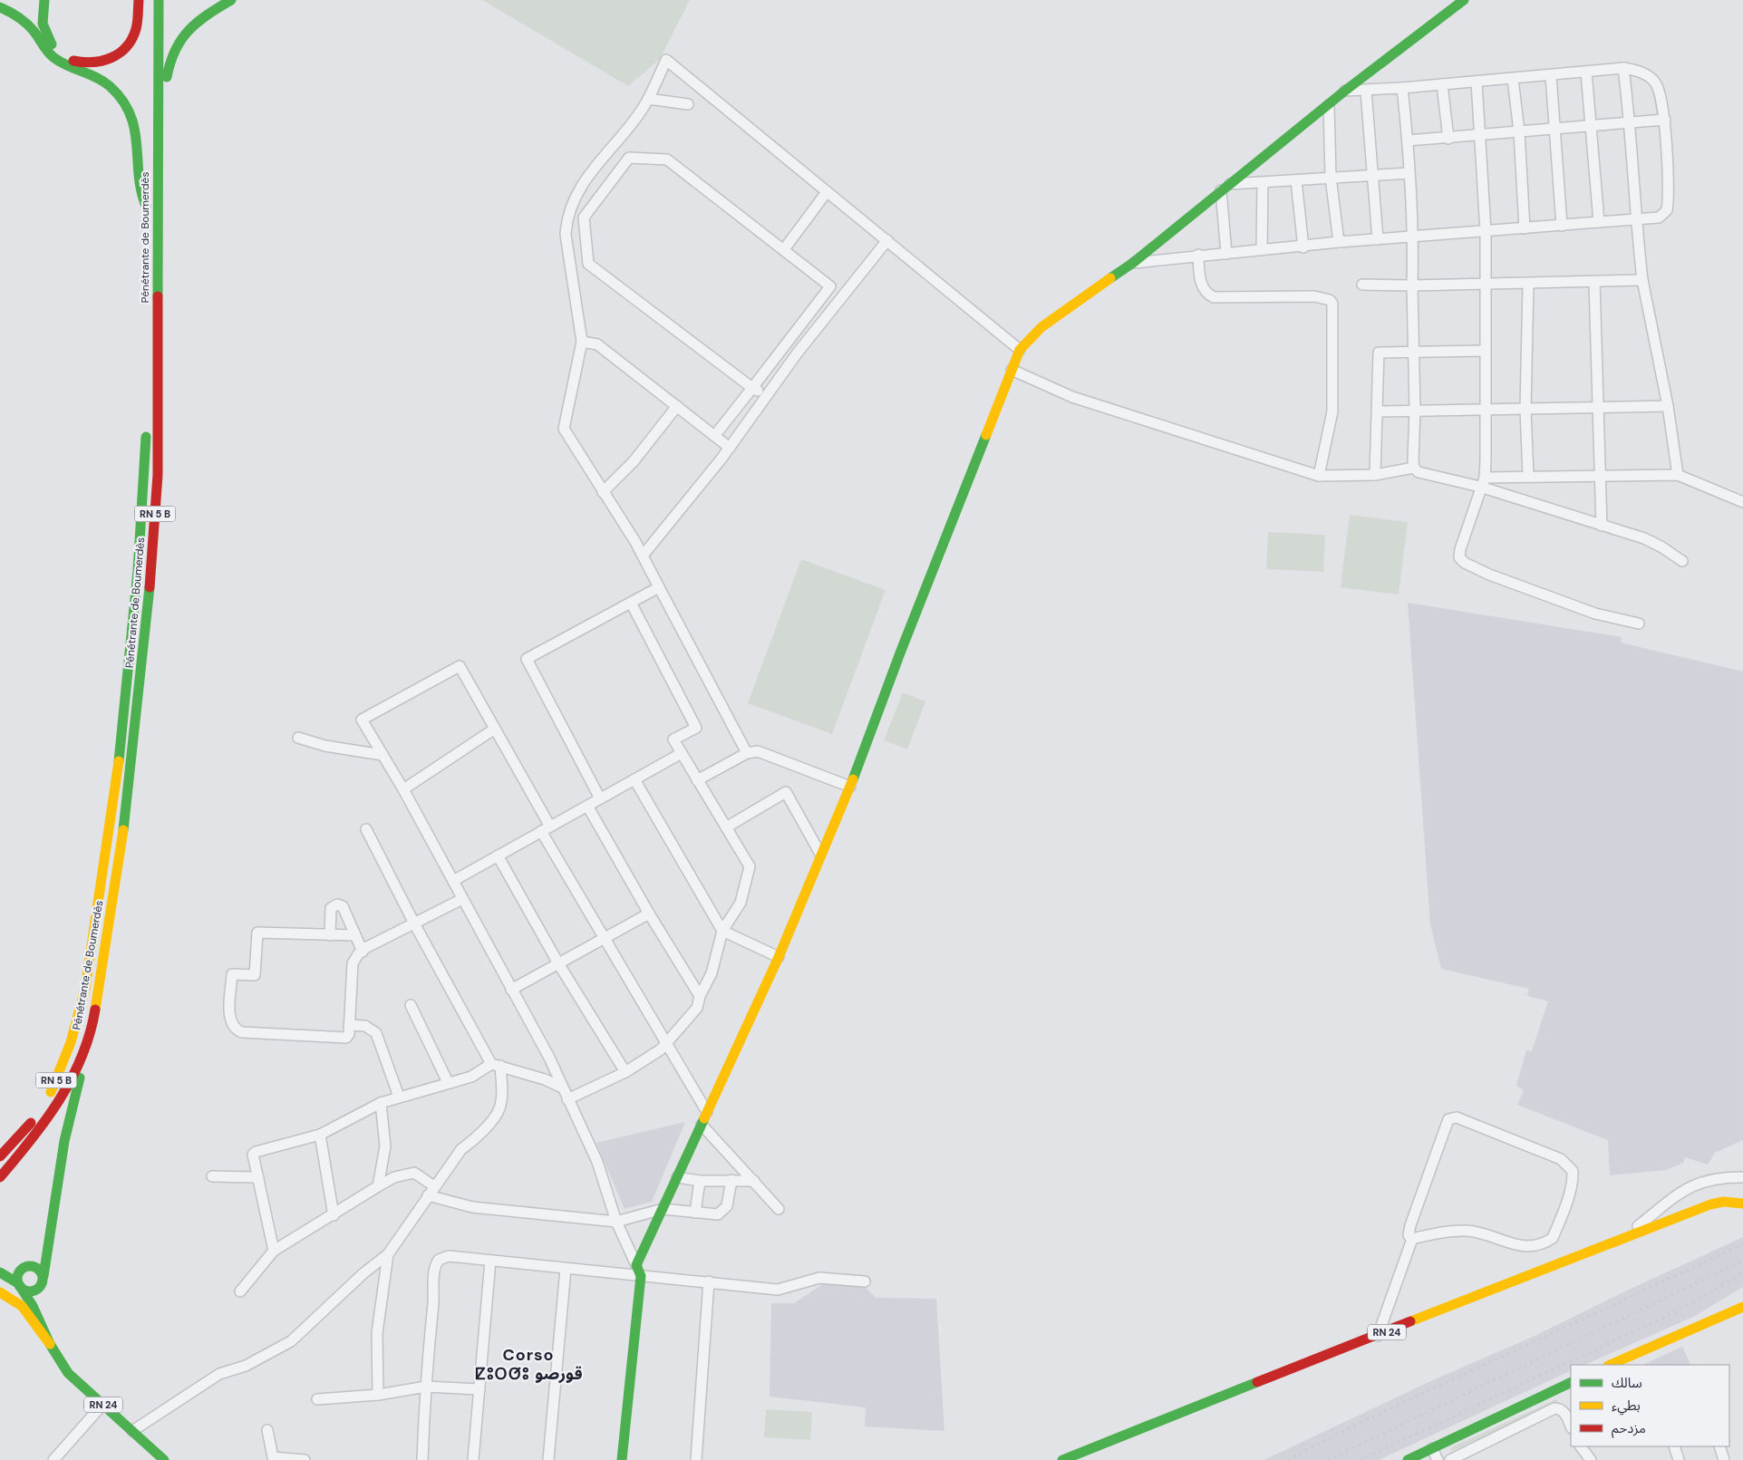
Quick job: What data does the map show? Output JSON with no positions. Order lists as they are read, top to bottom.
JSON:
{
  "streets": {
    "main road": ["Pénétrante de Boumerdès", "RN 5 B", "RN 24"]
  },
  "districts": ["Corso ⵇⵓⵔⵚⵓ قورصو"],
  "legend": ["سالك", "بطيء", "مزدحم"]
}
